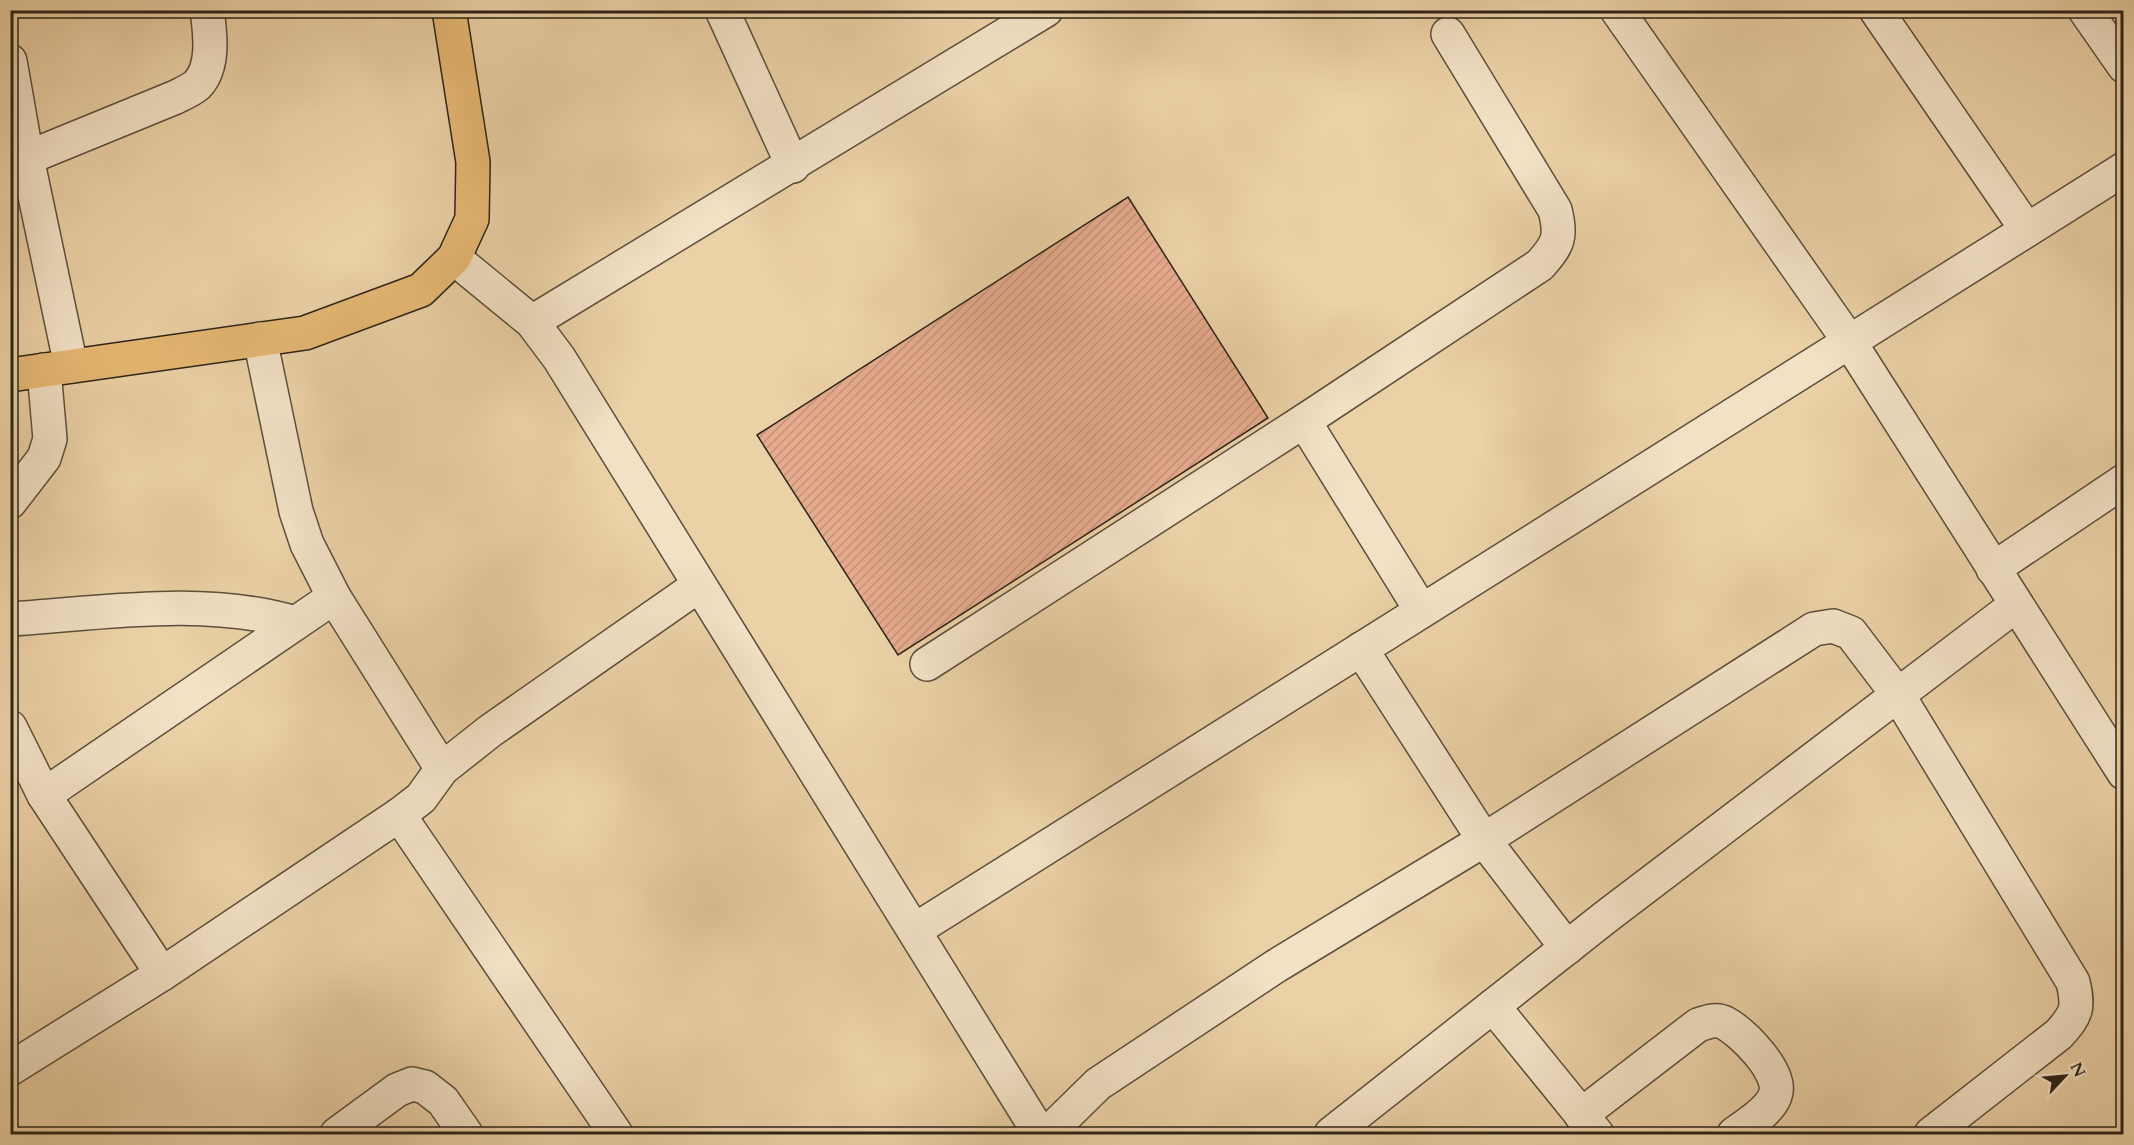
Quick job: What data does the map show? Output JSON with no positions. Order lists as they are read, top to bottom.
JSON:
{
  "north": "top right"
}
